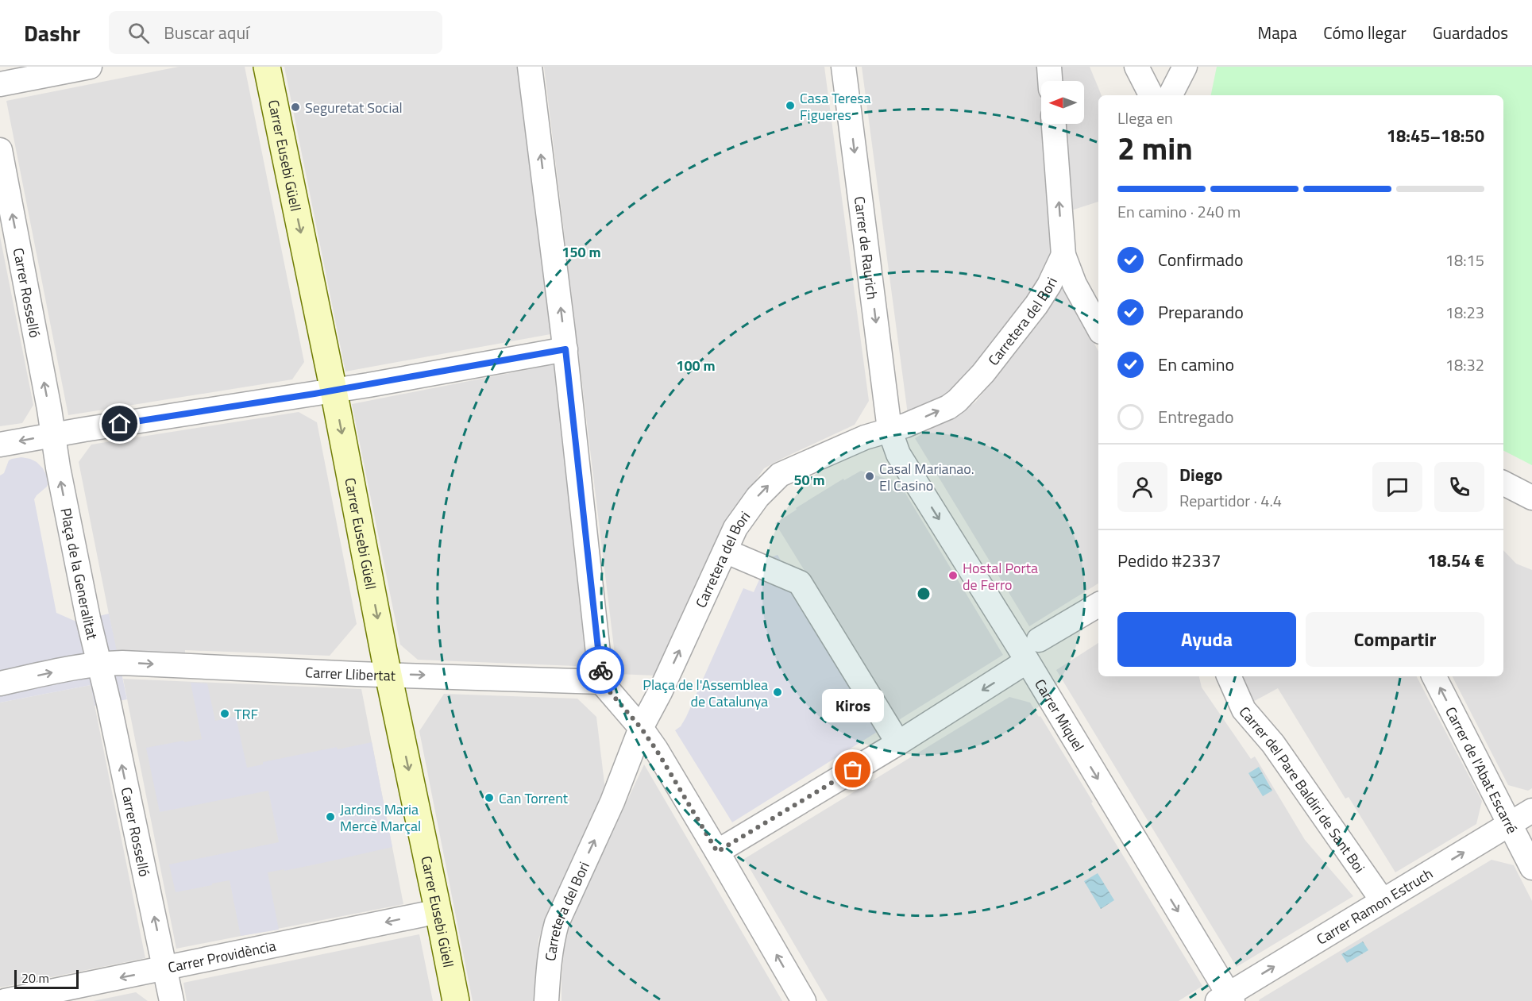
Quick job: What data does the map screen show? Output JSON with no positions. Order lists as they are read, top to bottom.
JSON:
{
  "streets": {
    "street": [
      "Carrer Eusebi Güell",
      "Carrer de Raurich",
      "Carrer Rosselló",
      "Carretera del Bori",
      "Plaça de la Generalitat",
      "Carrer Llibertat",
      "Carrer Miquel",
      "Carrer de l'Abat Escarré",
      "Carrer del Pare Baldiri de Sant Boi",
      "Carrer Ramon Estruch",
      "Carrer Providència"
    ]
  },
  "crossings": [
    ["Carrer Eusebi Güell", "Carrer Llibertat"],
    ["Carrer Eusebi Güell", "Carrer Providència"],
    ["Carrer de Raurich", "Carretera del Bori"],
    ["Carrer de Raurich", "Carrer Miquel"],
    ["Carrer Rosselló", "Plaça de la Generalitat"],
    ["Carrer Rosselló", "Carrer Llibertat"],
    ["Carrer Rosselló", "Carrer Providència"],
    ["Carretera del Bori", "Carrer Miquel"],
    ["Plaça de la Generalitat", "Carrer Llibertat"],
    ["Carrer Miquel", "Carrer Ramon Estruch"],
    ["Carrer de l'Abat Escarré", "Carrer Ramon Estruch"],
    ["Carrer del Pare Baldiri de Sant Boi", "Carrer Ramon Estruch"]
  ],
  "one_way": [
    "Carrer Rosselló",
    "Carretera del Bori",
    "Plaça de la Generalitat",
    "Carrer Llibertat",
    "Carrer de l'Abat Escarré",
    "Carrer Ramon Estruch",
    "Carrer Providència"
  ],
  "places": [
    "Casa Teresa Figueres",
    "Seguretat Social",
    "Casal Marianao. El Casino",
    "Hostal Porta de Ferro",
    "Plaça de l'Assemblea de Catalunya",
    "TRF",
    "Kiros",
    "Can Torrent",
    "Jardins Maria Mercè Marçal"
  ],
  "scale_bar": "20 m",
  "north": "left",
  "page": {
    "header": "Dashr",
    "search": "Buscar aquí",
    "nav": ["Mapa", "Cómo llegar", "Guardados"],
    "heading": ["2 min", "Llega en", "18:45–18:50"],
    "panel": [
      "Diego",
      "Repartidor · 4.4",
      "Pedido #2337",
      "18.54 €"
    ],
    "bar": "En camino · 240 m",
    "list": [
      ["Confirmado", "18:15"],
      ["Preparando", "18:23"],
      ["En camino", "18:32"],
      "Entregado"
    ],
    "buttons": ["Ayuda", "Compartir"],
    "bubble": "Kiros",
    "scale": "20 m"
  },
  "rings": ["150 m", "100 m", "50 m"]
}
